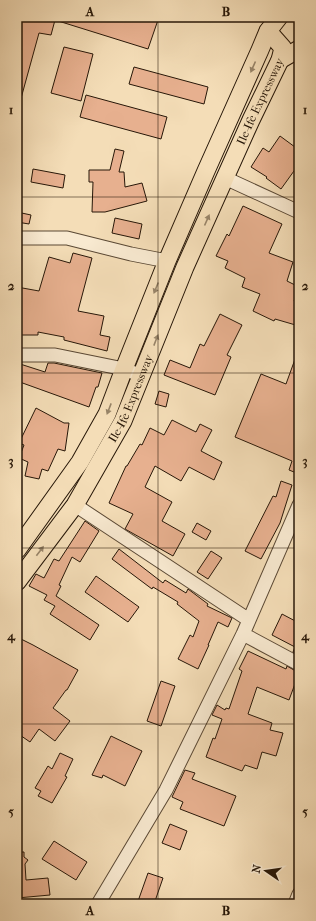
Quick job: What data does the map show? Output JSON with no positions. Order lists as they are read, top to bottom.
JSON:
{
  "streets": {
    "main road": ["Ile-Ife Expressway"]
  },
  "north": "left",
  "grid": {
    "columns": ["A", "B"],
    "rows": [
      "1",
      "2",
      "3",
      "4",
      "5"
    ]
  }
}
